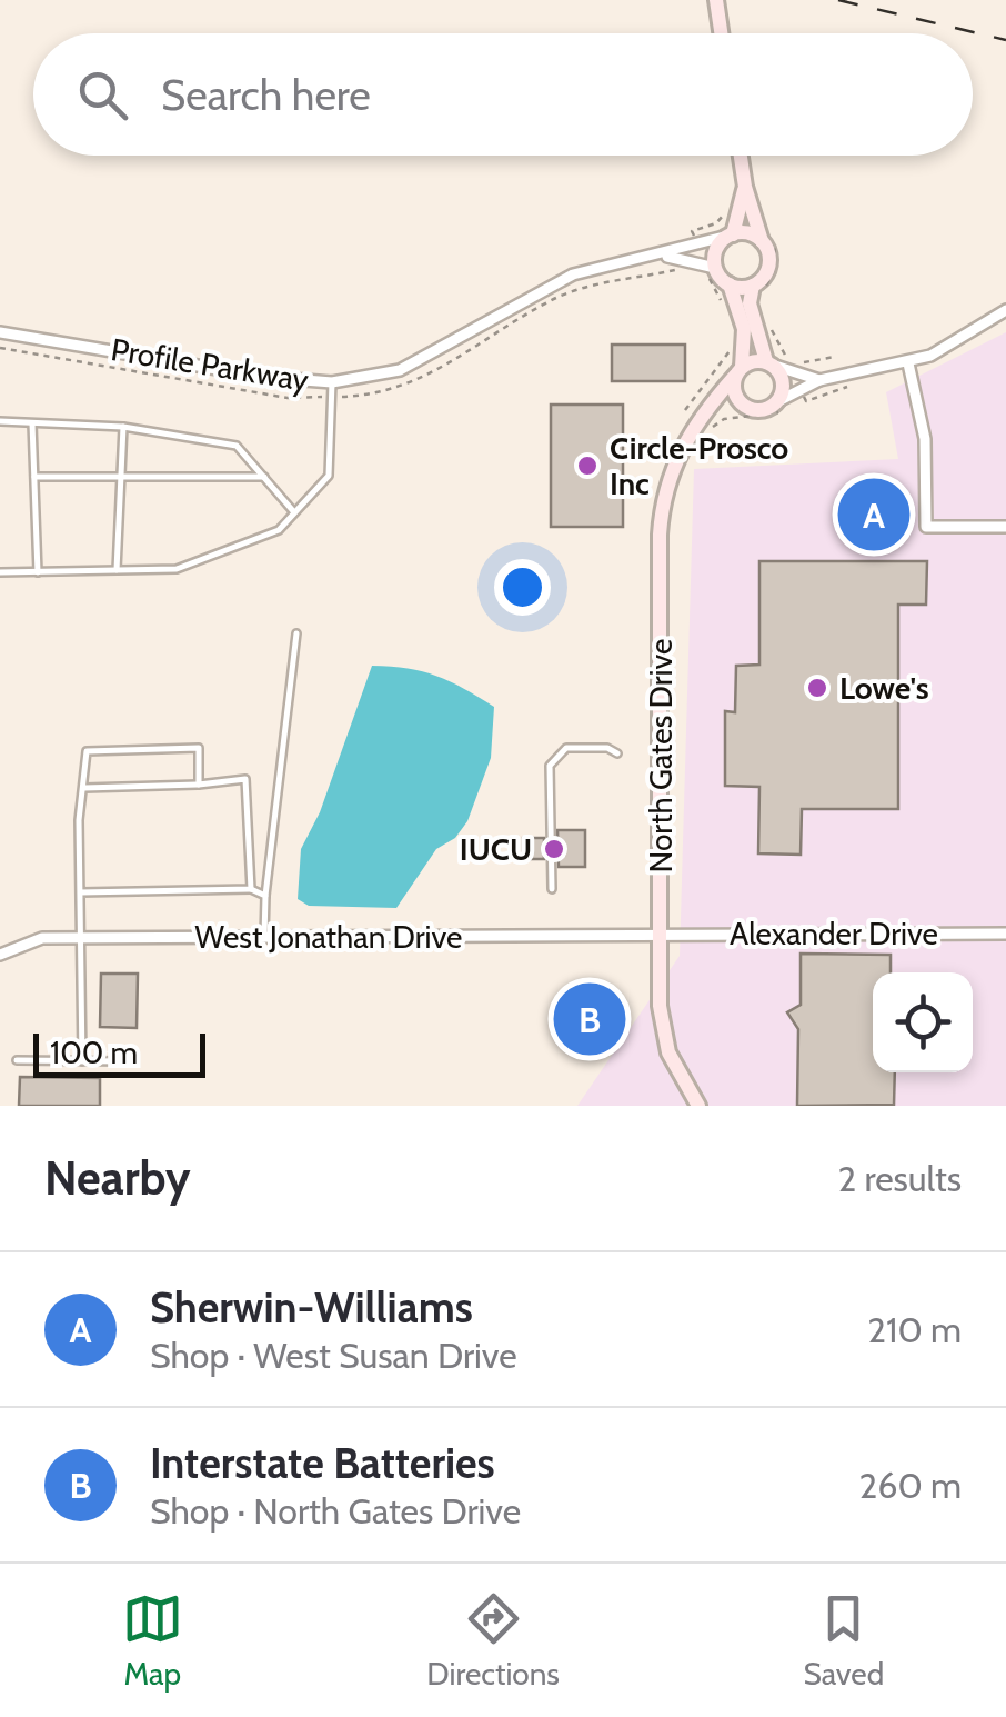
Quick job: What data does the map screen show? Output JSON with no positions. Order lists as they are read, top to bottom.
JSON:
{
  "streets": {
    "street": [
      "Profile Parkway",
      "North Gates Drive",
      "Alexander Drive",
      "West Jonathan Drive"
    ]
  },
  "crossings": [
    ["North Gates Drive", "Alexander Drive"],
    ["North Gates Drive", "West Jonathan Drive"],
    ["Alexander Drive", "West Jonathan Drive"]
  ],
  "places": ["Circle-Prosco Inc", "Lowe's", "IUCU"],
  "scale_bar": "100 m",
  "page": {
    "search": "Search here",
    "pins": ["A", "B"],
    "scale": "100 m",
    "heading": ["Nearby", "2 results"],
    "list": [
      {
        "mark": "A",
        "name": "Sherwin-Williams",
        "note": "Shop · West Susan Drive",
        "value": "210 m"
      },
      {
        "mark": "B",
        "name": "Interstate Batteries",
        "note": "Shop · North Gates Drive",
        "value": "260 m"
      }
    ],
    "nav": ["Map", "Directions", "Saved"]
  }
}
